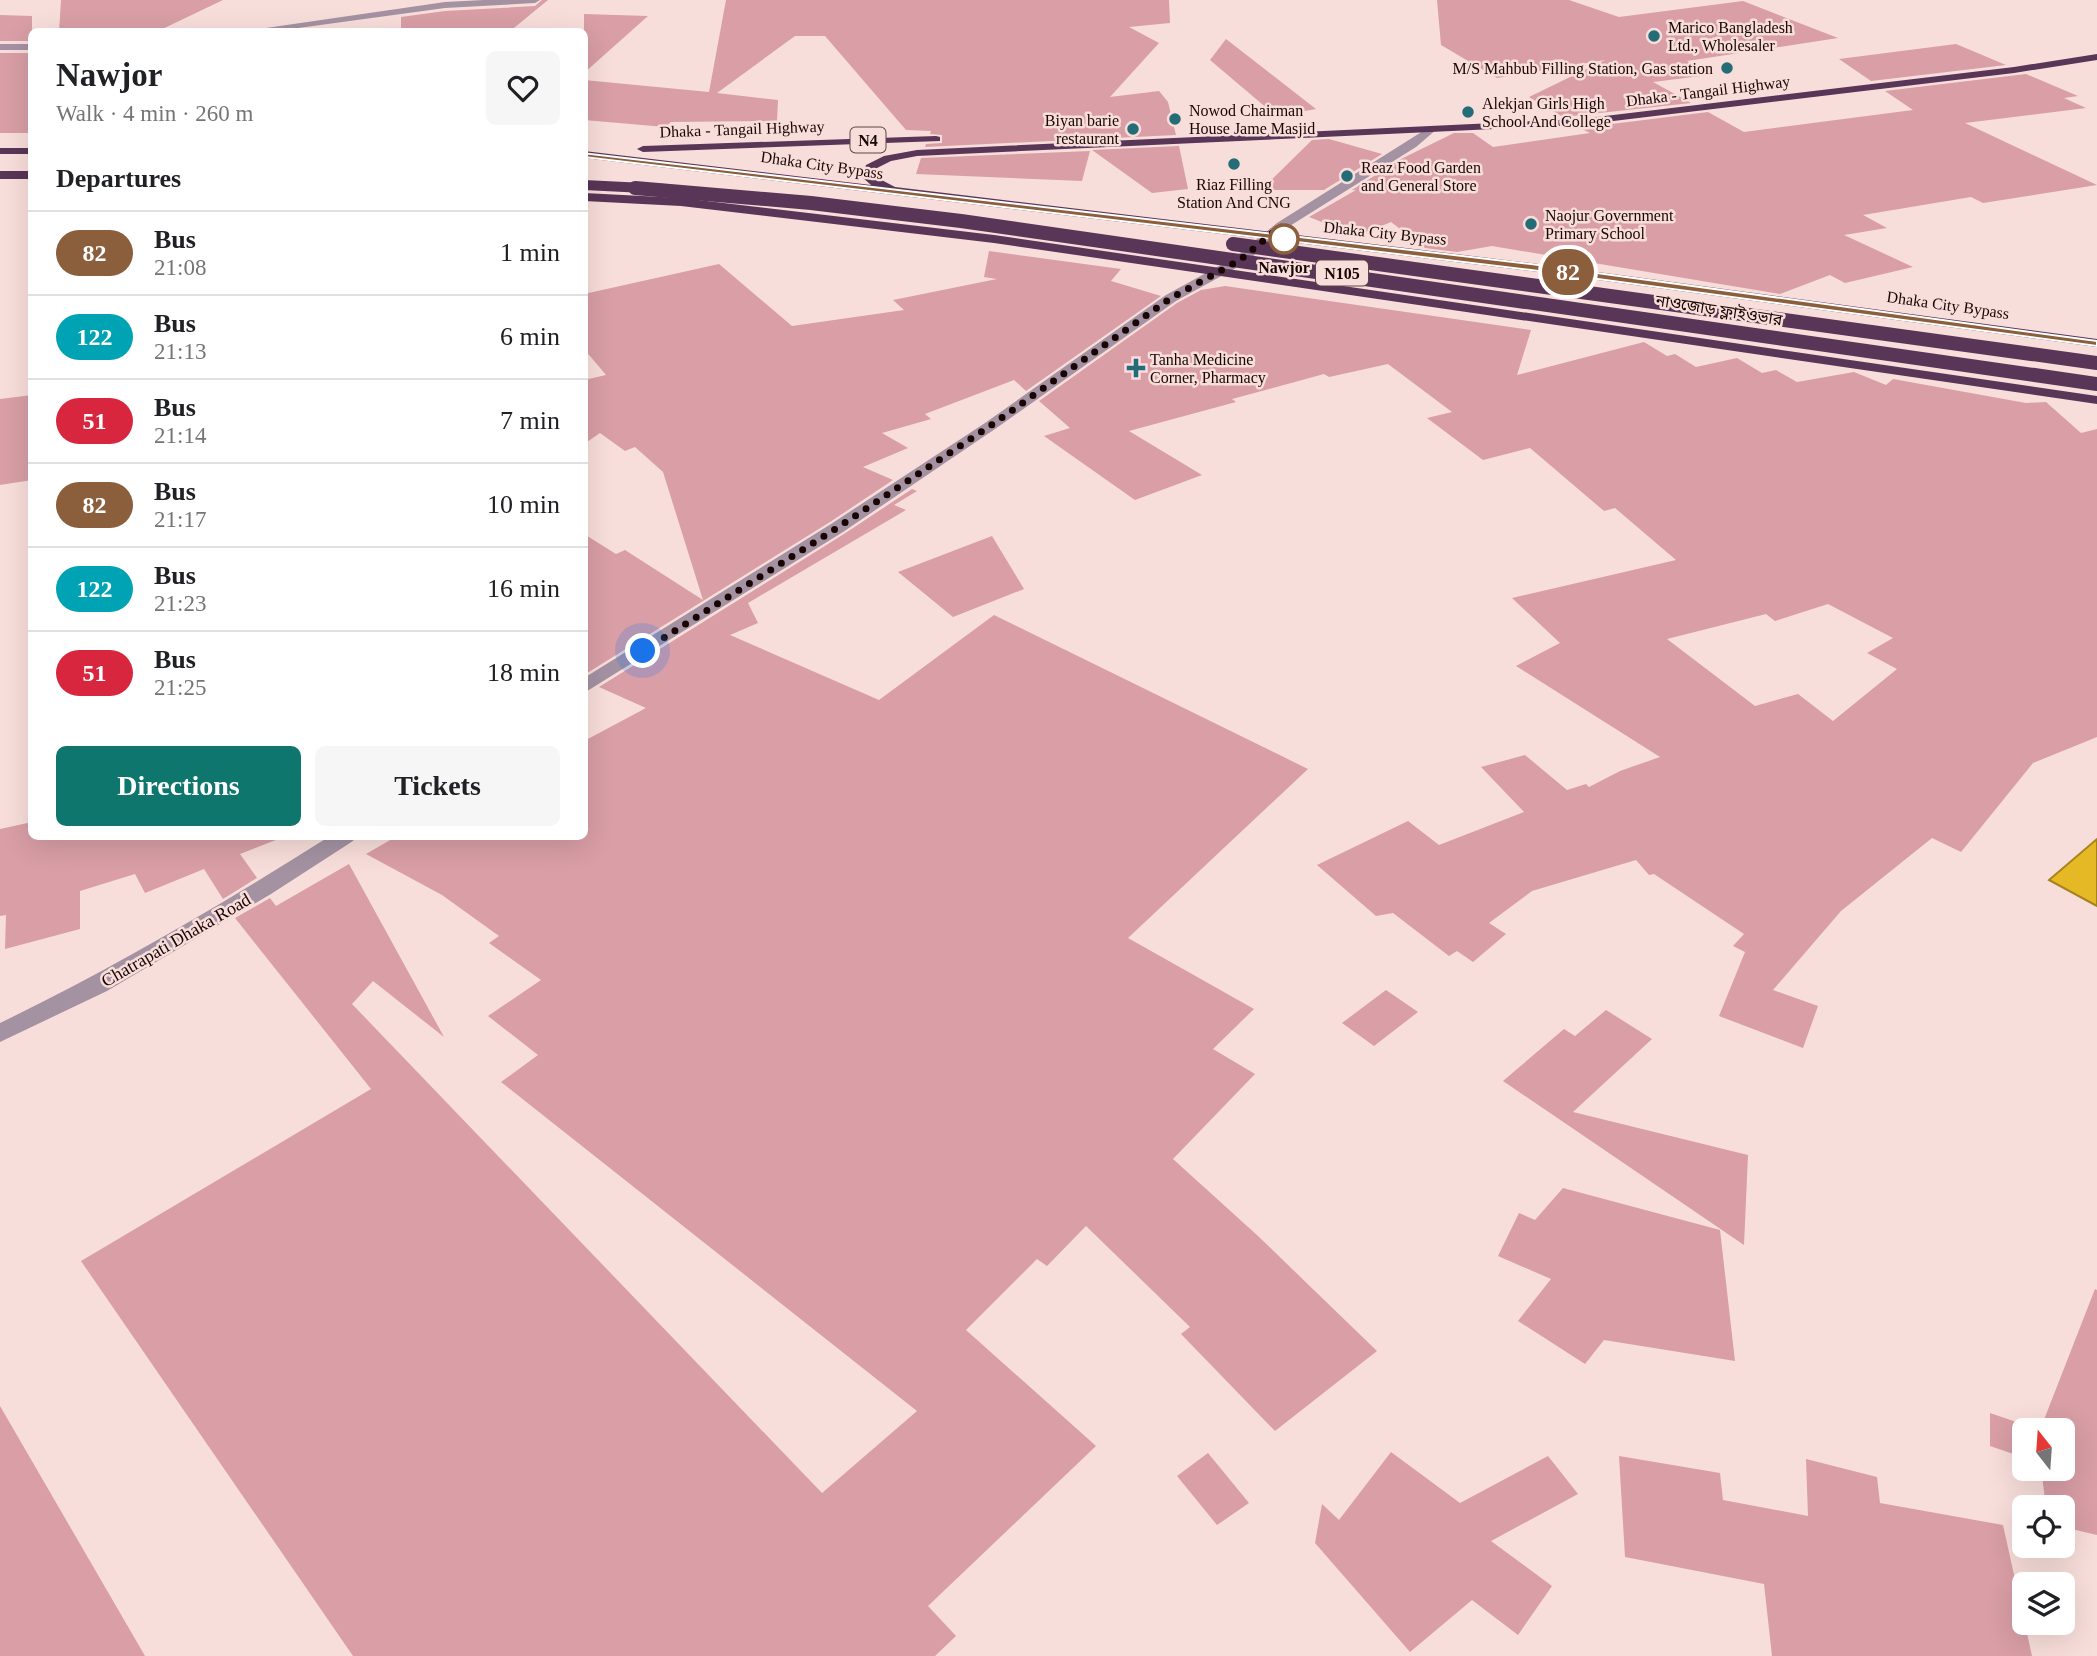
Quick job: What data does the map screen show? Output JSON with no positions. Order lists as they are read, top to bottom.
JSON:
{
  "streets": {
    "highway": [
      "Dhaka - Tangail Highway",
      "N4",
      "Dhaka City Bypass",
      "N105",
      "নাওজোড় ফ্লাইওভার"
    ],
    "street": ["Chatrapati Dhaka Road"]
  },
  "crossings": [
    ["Dhaka - Tangail Highway", "Dhaka City Bypass"]
  ],
  "places": {
    "other": [
      "Marico Bangladesh Ltd., Wholesaler",
      "M/S Mahbub Filling Station, Gas station",
      "Alekjan Girls High School And College",
      "Nowod Chairman House Jame Masjid",
      "Biyan barie restaurant",
      "Riaz Filling Station And CNG",
      "Reaz Food Garden and General Store",
      "Naojur Government Primary School",
      "Nawjor"
    ],
    "health": ["Tanha Medicine Corner, Pharmacy"]
  },
  "lines": ["bus line 82"],
  "north": "top",
  "page": {
    "on_map": "82",
    "heading": [
      ["Nawjor", "Walk · 4 min · 260 m"],
      "Departures"
    ],
    "list": [
      {
        "mark": "82",
        "name": "Bus",
        "note": "21:08",
        "value": "1 min"
      },
      {
        "mark": "122",
        "name": "Bus",
        "note": "21:13",
        "value": "6 min"
      },
      {
        "mark": "51",
        "name": "Bus",
        "note": "21:14",
        "value": "7 min"
      },
      {
        "mark": "82",
        "name": "Bus",
        "note": "21:17",
        "value": "10 min"
      },
      {
        "mark": "122",
        "name": "Bus",
        "note": "21:23",
        "value": "16 min"
      },
      {
        "mark": "51",
        "name": "Bus",
        "note": "21:25",
        "value": "18 min"
      }
    ],
    "buttons": ["Directions", "Tickets"]
  }
}
